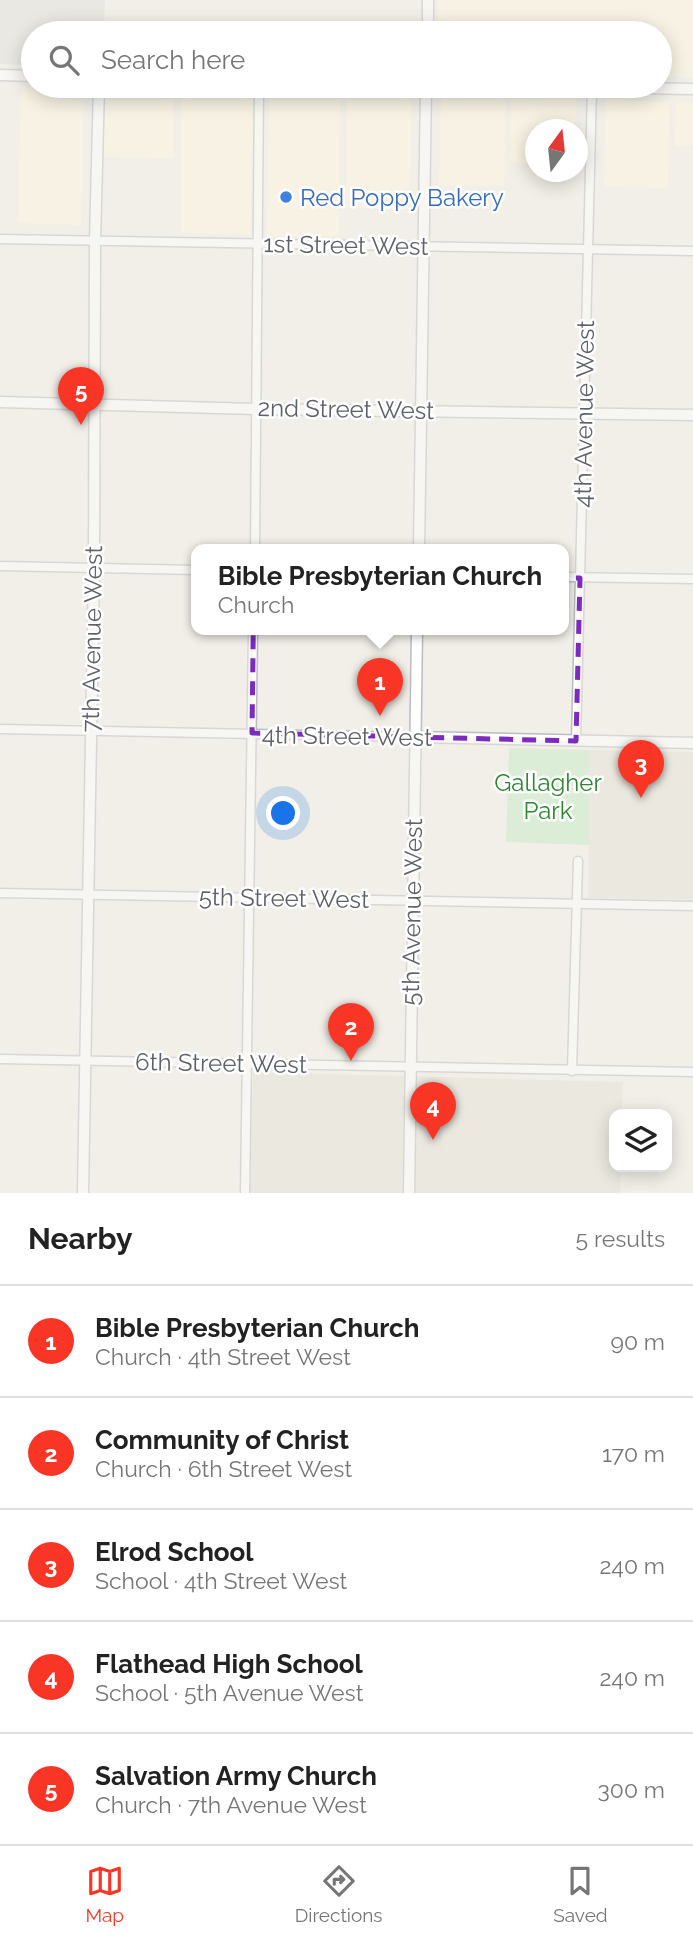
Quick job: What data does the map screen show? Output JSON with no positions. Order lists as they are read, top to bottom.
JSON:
{
  "streets": {
    "street": [
      "1st Street West",
      "2nd Street West",
      "4th Avenue West",
      "7th Avenue West",
      "4th Street West",
      "5th Street West",
      "5th Avenue West",
      "6th Street West"
    ]
  },
  "crossings": [
    ["1st Street West", "4th Avenue West"],
    ["1st Street West", "7th Avenue West"],
    ["2nd Street West", "4th Avenue West"],
    ["2nd Street West", "7th Avenue West"],
    ["4th Avenue West", "4th Street West"],
    ["7th Avenue West", "4th Street West"],
    ["7th Avenue West", "5th Street West"],
    ["7th Avenue West", "6th Street West"],
    ["4th Street West", "5th Avenue West"],
    ["5th Street West", "5th Avenue West"],
    ["5th Avenue West", "6th Street West"]
  ],
  "parks": ["Gallagher Park"],
  "places": ["Red Poppy Bakery"],
  "north": "top",
  "page": {
    "search": "Search here",
    "pins": [
      "5",
      "1",
      "3",
      "2",
      "4"
    ],
    "popup": ["Bible Presbyterian Church", "Church"],
    "heading": ["Nearby", "5 results"],
    "list": [
      {
        "mark": "1",
        "name": "Bible Presbyterian Church",
        "note": "Church · 4th Street West",
        "value": "90 m"
      },
      {
        "mark": "2",
        "name": "Community of Christ",
        "note": "Church · 6th Street West",
        "value": "170 m"
      },
      {
        "mark": "3",
        "name": "Elrod School",
        "note": "School · 4th Street West",
        "value": "240 m"
      },
      {
        "mark": "4",
        "name": "Flathead High School",
        "note": "School · 5th Avenue West",
        "value": "240 m"
      },
      {
        "mark": "5",
        "name": "Salvation Army Church",
        "note": "Church · 7th Avenue West",
        "value": "300 m"
      }
    ],
    "nav": ["Map", "Directions", "Saved"]
  }
}
